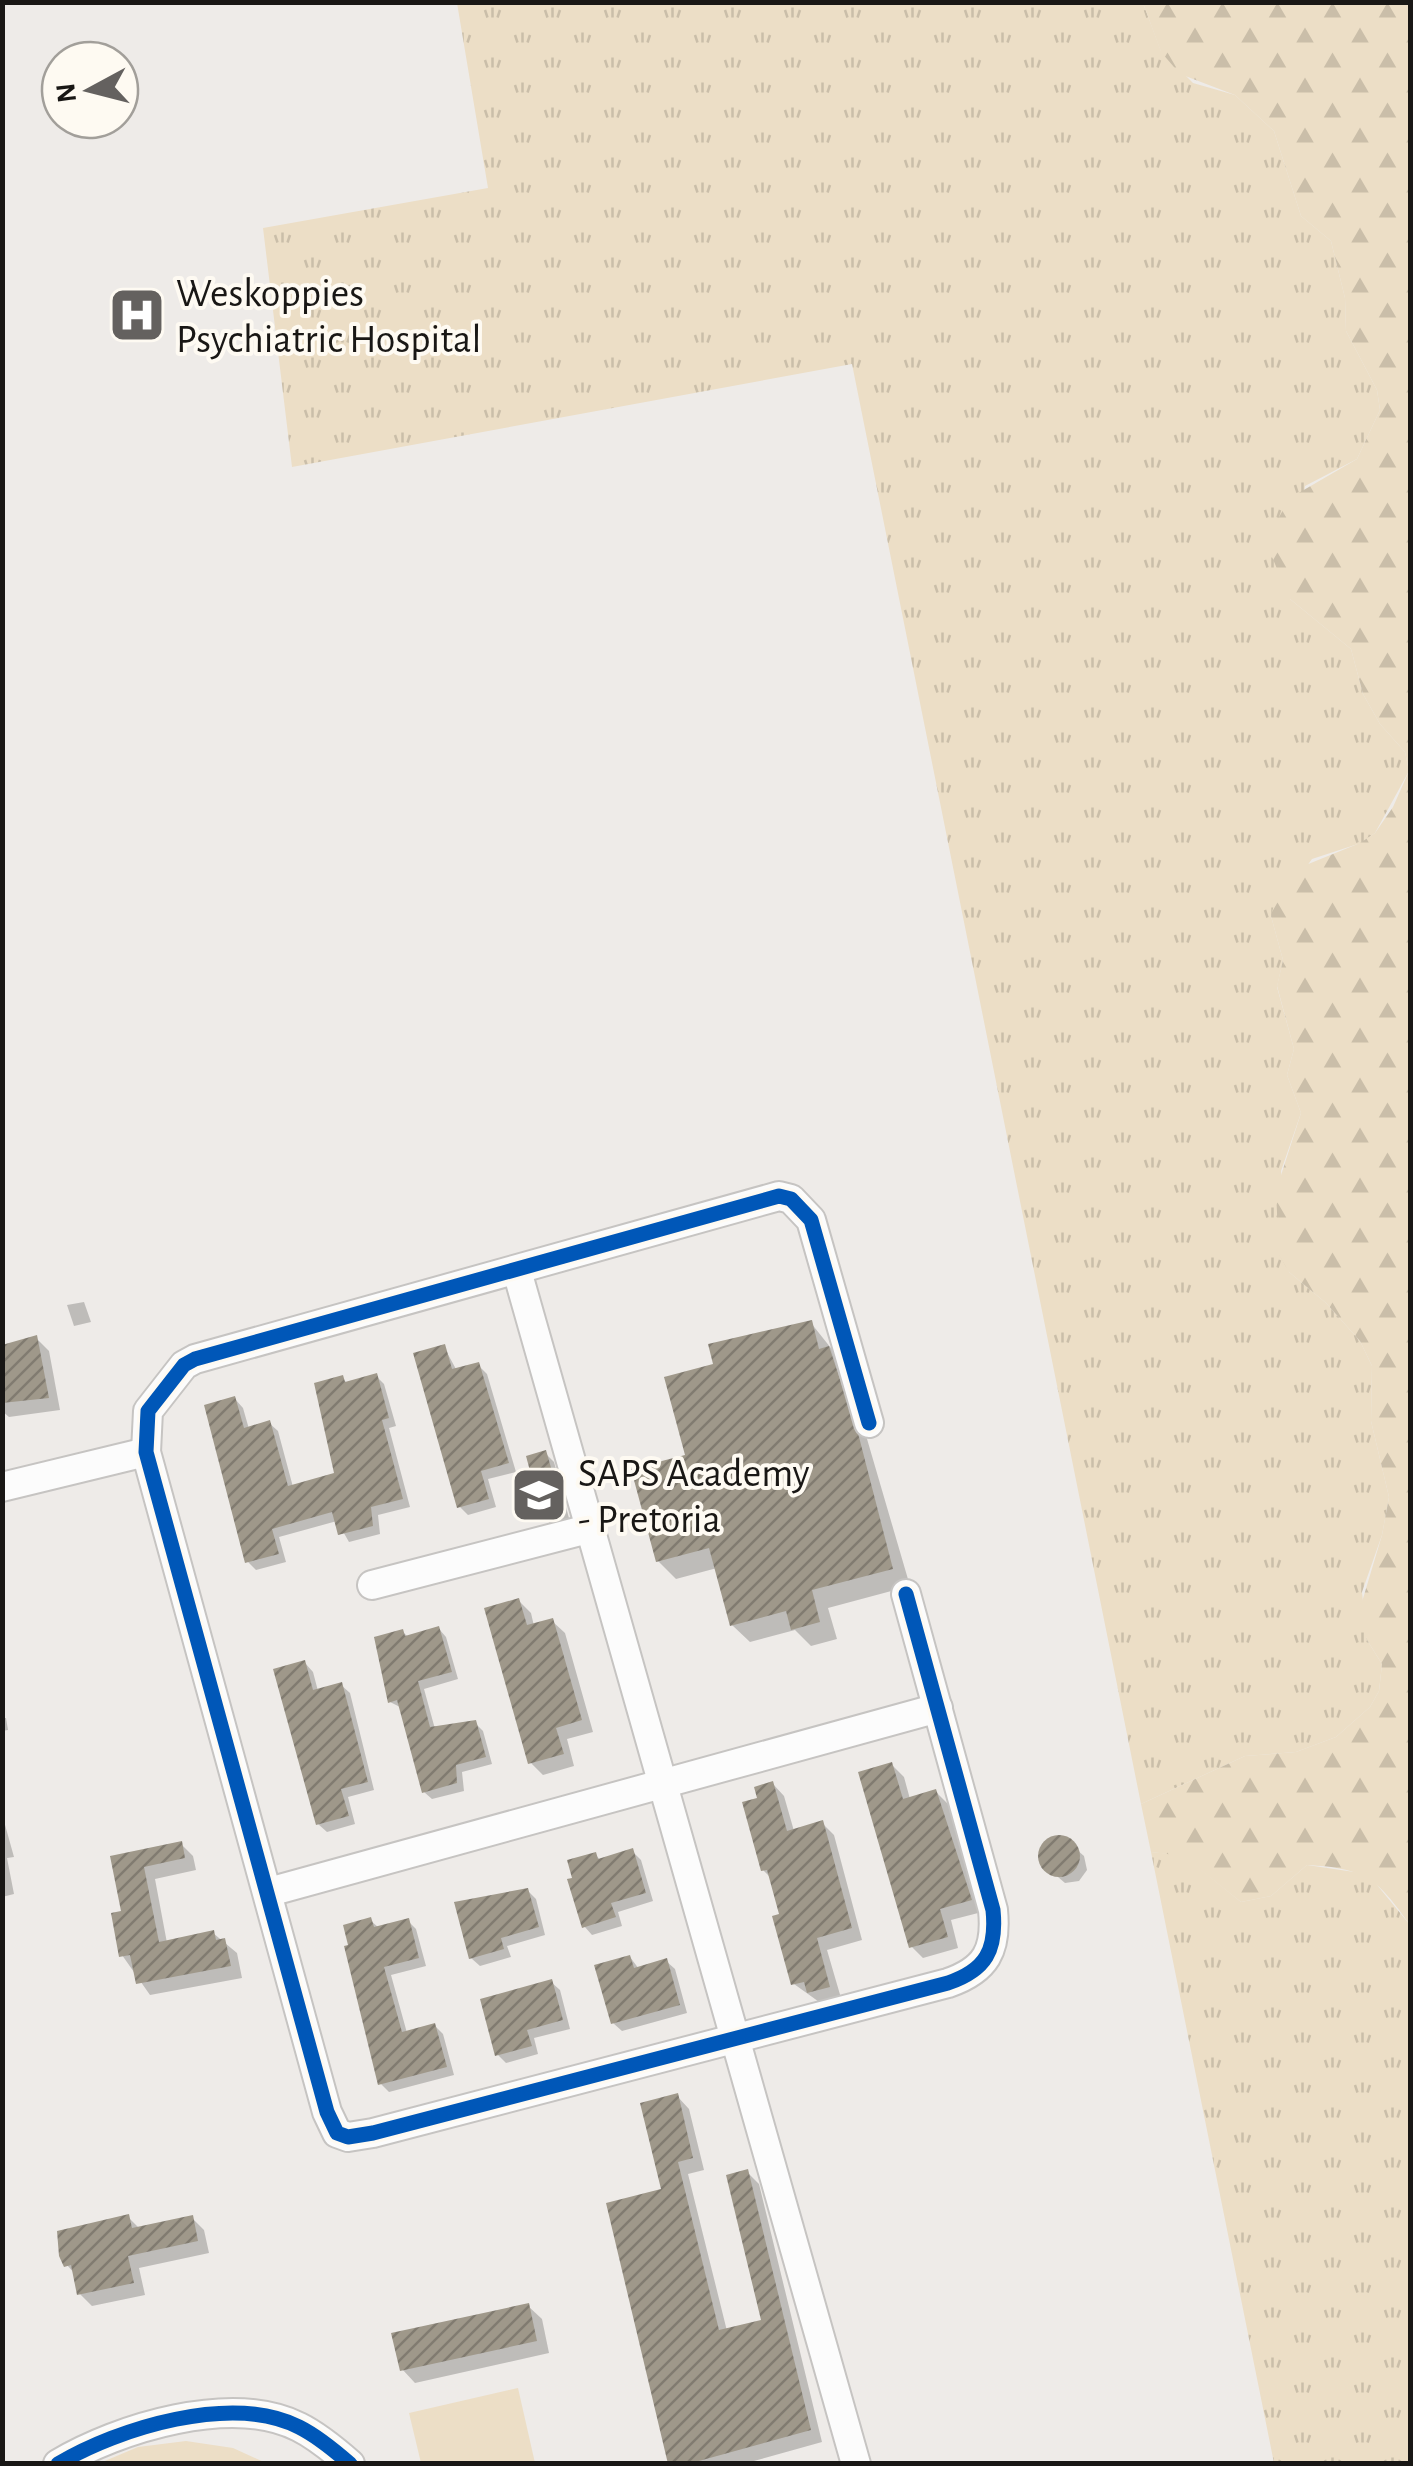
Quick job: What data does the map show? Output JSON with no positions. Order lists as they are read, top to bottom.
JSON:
{
  "places": {
    "hospital": ["Weskoppies Psychiatric Hospital"],
    "school or university": ["SAPS Academy - Pretoria"]
  },
  "north": "left"
}
